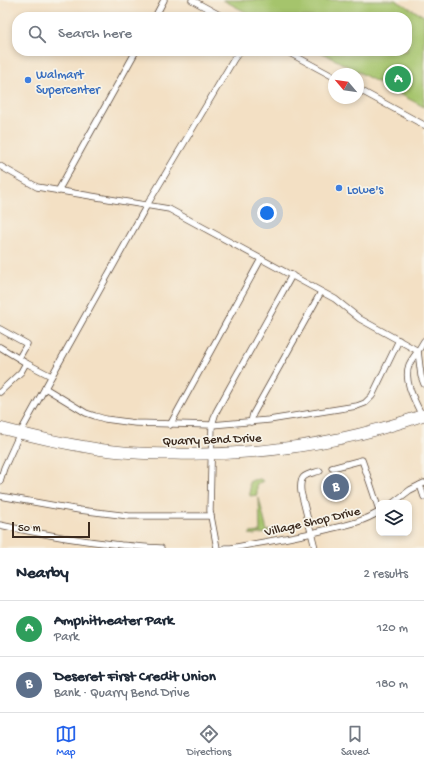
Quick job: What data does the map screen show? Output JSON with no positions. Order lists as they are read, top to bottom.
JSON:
{
  "streets": {
    "street": ["Quarry Bend Drive"],
    "lane": ["Village Shop Drive"]
  },
  "places": ["Walmart Supercenter", "Lowe's"],
  "scale_bar": "50 m",
  "north": "top left",
  "page": {
    "search": "Search here",
    "pins": ["A", "B"],
    "scale": "50 m",
    "heading": ["Nearby", "2 results"],
    "list": [
      {
        "mark": "A",
        "name": "Amphitheater Park",
        "note": "Park",
        "value": "120 m"
      },
      {
        "mark": "B",
        "name": "Deseret First Credit Union",
        "note": "Bank · Quarry Bend Drive",
        "value": "180 m"
      }
    ],
    "nav": ["Map", "Directions", "Saved"]
  }
}
